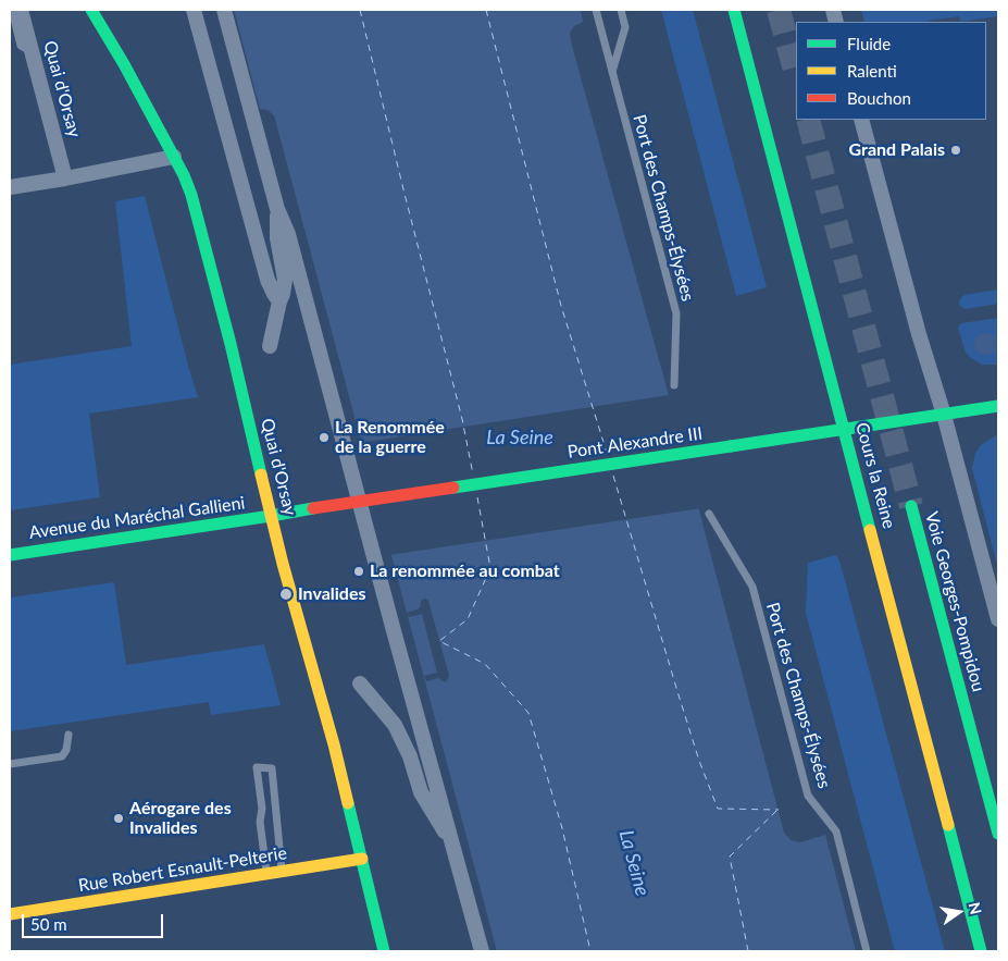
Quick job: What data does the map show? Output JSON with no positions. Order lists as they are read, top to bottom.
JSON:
{
  "streets": {
    "main road": [
      "Quai d'Orsay",
      "Pont Alexandre III",
      "Cours la Reine",
      "Avenue du Maréchal Gallieni",
      "Voie Georges-Pompidou",
      "Rue Robert Esnault-Pelterie"
    ],
    "lane": ["Port des Champs-Élysées"]
  },
  "crossings": [
    ["Quai d'Orsay", "Pont Alexandre III"],
    ["Quai d'Orsay", "Avenue du Maréchal Gallieni"],
    ["Quai d'Orsay", "Rue Robert Esnault-Pelterie"],
    ["Pont Alexandre III", "Cours la Reine"],
    ["Pont Alexandre III", "Avenue du Maréchal Gallieni"]
  ],
  "water": ["La Seine"],
  "places": [
    "Grand Palais",
    "La Renommée de la guerre",
    "La renommée au combat",
    "Invalides",
    "Aérogare des Invalides"
  ],
  "legend": ["Fluide", "Ralenti", "Bouchon"],
  "scale_bar": "50 m",
  "north": "right"
}
